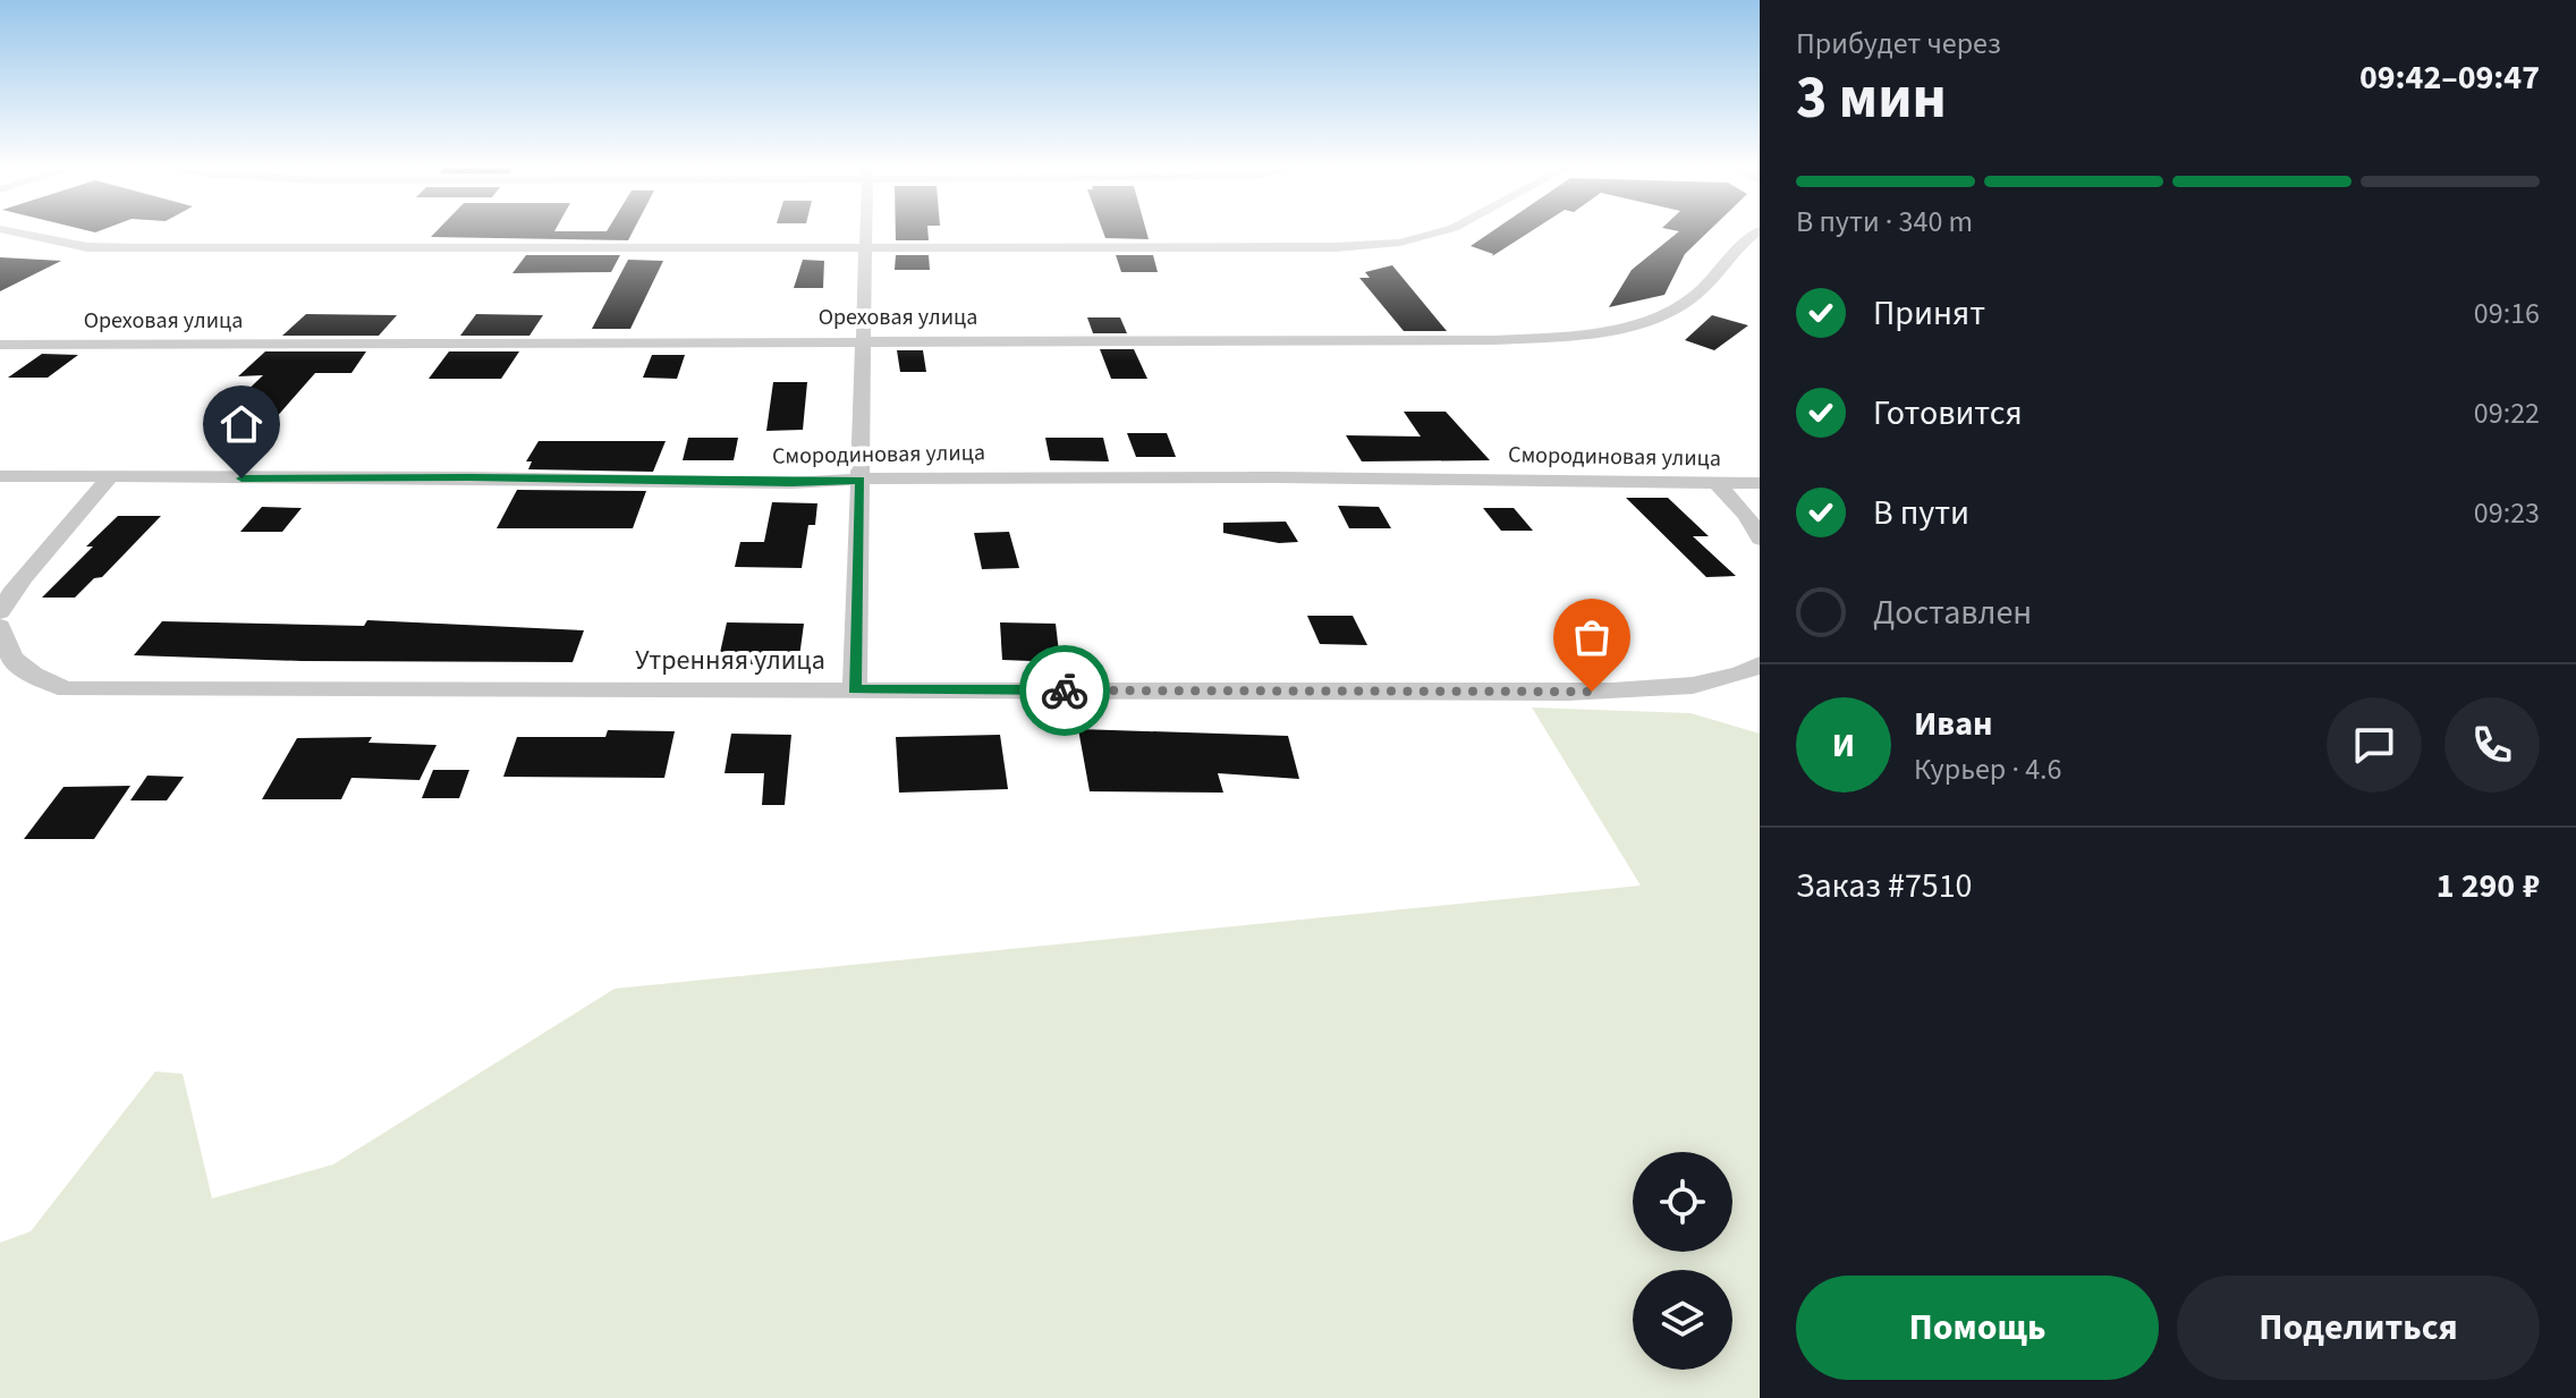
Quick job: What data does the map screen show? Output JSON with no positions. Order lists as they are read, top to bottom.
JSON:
{
  "streets": {
    "street": ["Ореховая улица", "Смородиновая улица", "Утренняя улица"]
  },
  "page": {
    "heading": ["3 мин", "Прибудет через", "09:42–09:47"],
    "panel": [
      "Иван",
      "Курьер · 4.6",
      "Заказ #7510",
      "1 290 ₽"
    ],
    "bar": "В пути · 340 m",
    "list": [
      ["Принят", "09:16"],
      ["Готовится", "09:22"],
      ["В пути", "09:23"],
      "Доставлен"
    ],
    "round": "И",
    "buttons": ["Помощь", "Поделиться"]
  }
}
